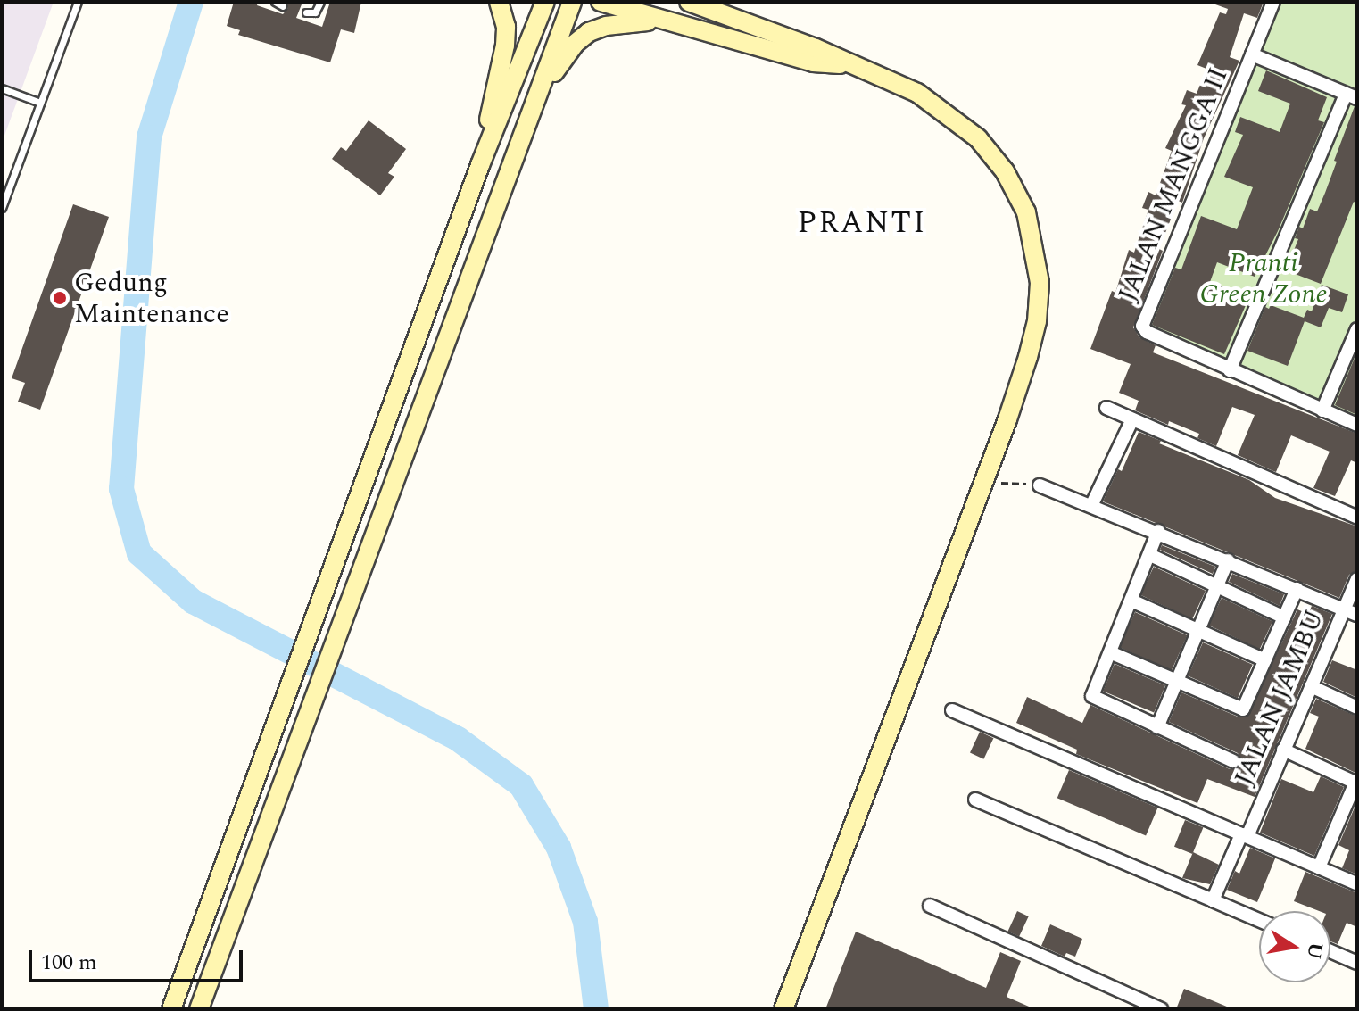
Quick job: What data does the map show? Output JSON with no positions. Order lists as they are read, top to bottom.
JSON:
{
  "streets": {
    "street": ["JALAN MANGGA II", "JALAN JAMBU"]
  },
  "districts": ["PRANTI"],
  "parks": ["Pranti Green Zone"],
  "places": ["Gedung Maintenance"],
  "scale_bar": "100 m",
  "north": "right"
}
